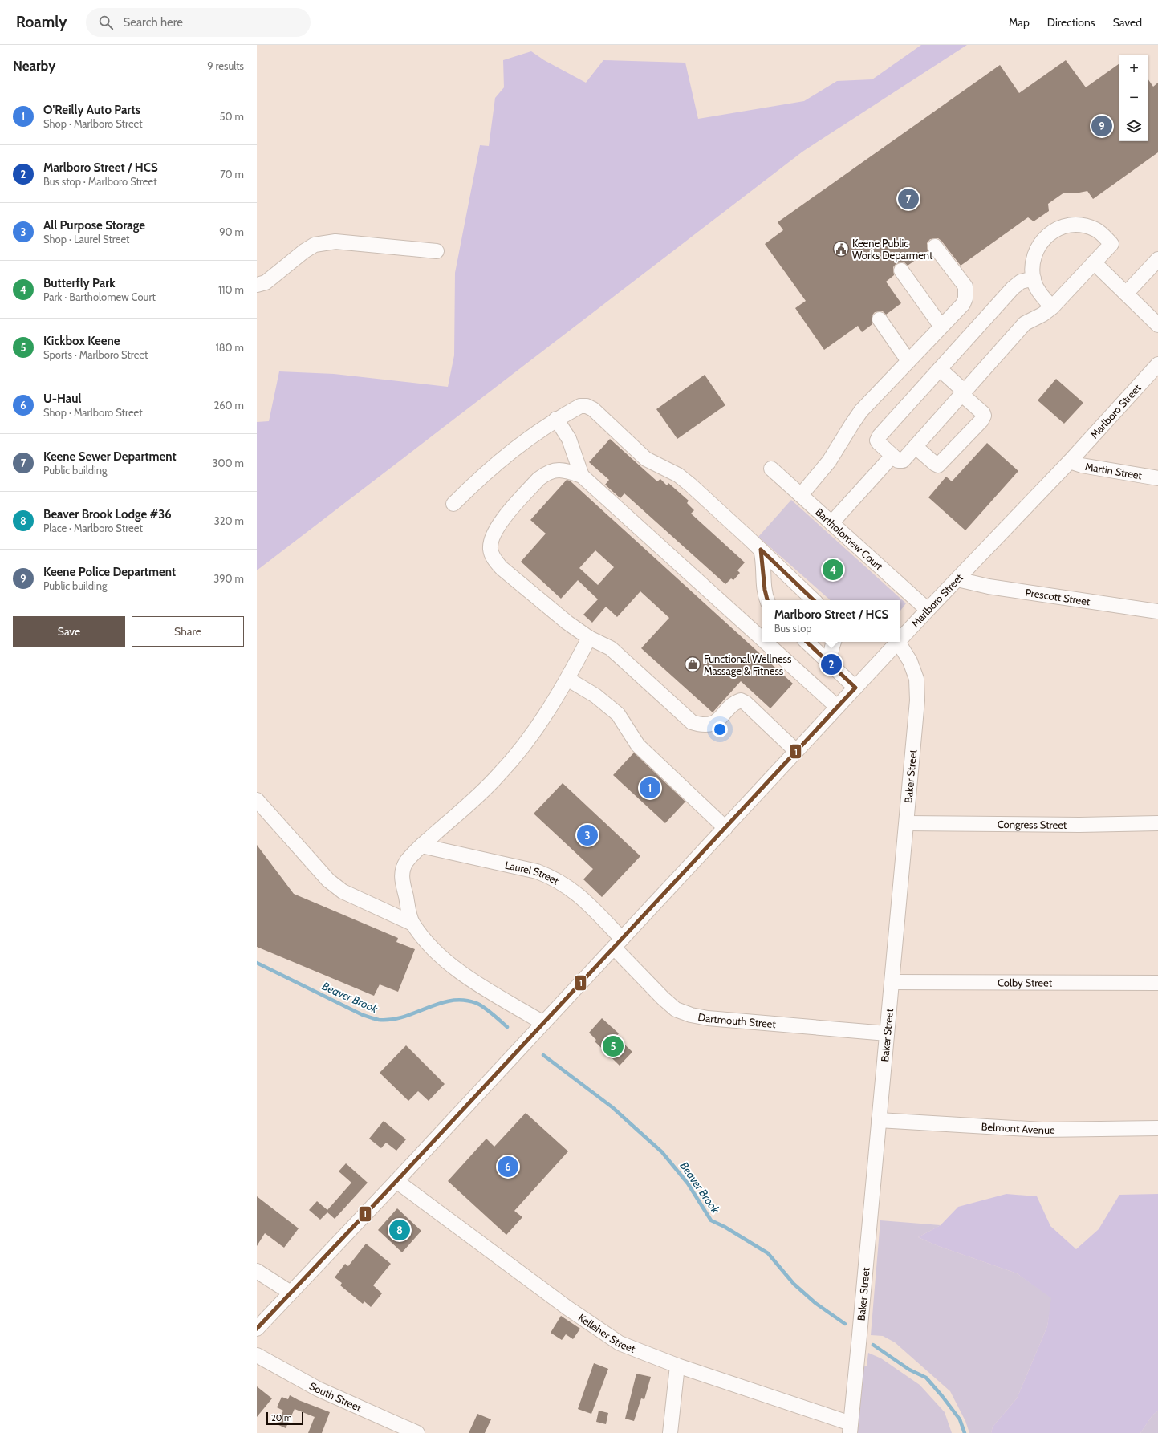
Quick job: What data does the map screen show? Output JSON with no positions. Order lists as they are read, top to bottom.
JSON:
{
  "streets": {
    "street": [
      "Marlboro Street",
      "Martin Street",
      "Bartholomew Court",
      "Prescott Street",
      "Baker Street",
      "Congress Street",
      "Laurel Street",
      "Colby Street",
      "Dartmouth Street",
      "Belmont Avenue",
      "Kelleher Street",
      "South Street"
    ]
  },
  "crossings": [
    ["Marlboro Street", "Martin Street"],
    ["Marlboro Street", "Bartholomew Court"],
    ["Marlboro Street", "Prescott Street"],
    ["Marlboro Street", "Baker Street"],
    ["Marlboro Street", "Laurel Street"],
    ["Marlboro Street", "Dartmouth Street"],
    ["Marlboro Street", "Kelleher Street"],
    ["Baker Street", "Congress Street"],
    ["Baker Street", "Colby Street"],
    ["Baker Street", "Dartmouth Street"],
    ["Baker Street", "Belmont Avenue"],
    ["Baker Street", "Kelleher Street"],
    ["Laurel Street", "Dartmouth Street"]
  ],
  "water": ["Beaver Brook"],
  "places": {
    "public building": ["Keene Public Works Deparment"],
    "shop": ["Functional Wellness Massage & Fitness"]
  },
  "lines": ["transit line 1"],
  "scale_bar": "20 m",
  "page": {
    "header": "Roamly",
    "search": "Search here",
    "nav": ["Map", "Directions", "Saved"],
    "heading": ["Nearby", "9 results"],
    "map_buttons": ["+", "−"],
    "list": [
      {
        "mark": "1",
        "name": "O'Reilly Auto Parts",
        "note": "Shop · Marlboro Street",
        "value": "50 m"
      },
      {
        "mark": "2",
        "name": "Marlboro Street / HCS",
        "note": "Bus stop · Marlboro Street",
        "value": "70 m"
      },
      {
        "mark": "3",
        "name": "All Purpose Storage",
        "note": "Shop · Laurel Street",
        "value": "90 m"
      },
      {
        "mark": "4",
        "name": "Butterfly Park",
        "note": "Park · Bartholomew Court",
        "value": "110 m"
      },
      {
        "mark": "5",
        "name": "Kickbox Keene",
        "note": "Sports · Marlboro Street",
        "value": "180 m"
      },
      {
        "mark": "6",
        "name": "U-Haul",
        "note": "Shop · Marlboro Street",
        "value": "260 m"
      },
      {
        "mark": "7",
        "name": "Keene Sewer Department",
        "note": "Public building",
        "value": "300 m"
      },
      {
        "mark": "8",
        "name": "Beaver Brook Lodge #36",
        "note": "Place · Marlboro Street",
        "value": "320 m"
      },
      {
        "mark": "9",
        "name": "Keene Police Department",
        "note": "Public building",
        "value": "390 m"
      }
    ],
    "pins": [
      "9",
      "7",
      "4",
      "2",
      "1",
      "3",
      "5",
      "6",
      "8"
    ],
    "popup": ["Marlboro Street / HCS", "Bus stop"],
    "buttons": ["Save", "Share"],
    "scale": "20 m"
  }
}
